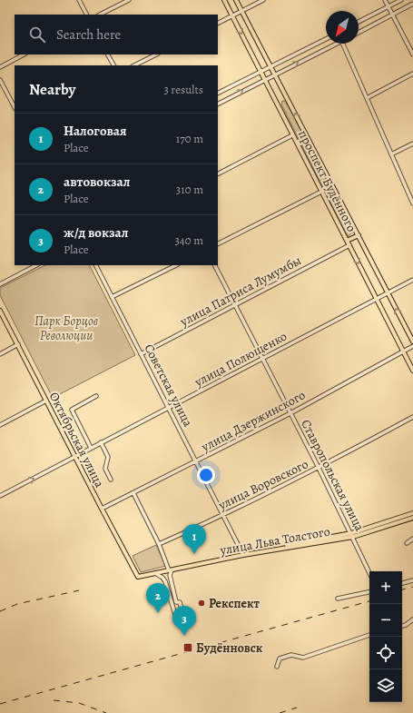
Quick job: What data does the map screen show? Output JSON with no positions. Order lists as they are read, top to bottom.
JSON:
{
  "streets": {
    "main road": ["проспект Будённого", "Октябрьская улица", "улица Льва Толстого"],
    "street": [
      "улица Патриса Лумумбы",
      "улица Полющенко",
      "Советская улица",
      "улица Дзержинского",
      "Ставропольская улица",
      "улица Воровского"
    ]
  },
  "crossings": [
    ["проспект Будённого", "улица Патриса Лумумбы"],
    ["проспект Будённого", "улица Полющенко"],
    ["проспект Будённого", "улица Дзержинского"],
    ["улица Патриса Лумумбы", "Советская улица"],
    ["улица Патриса Лумумбы", "Ставропольская улица"],
    ["улица Полющенко", "Советская улица"],
    ["улица Полющенко", "Октябрьская улица"],
    ["улица Полющенко", "Ставропольская улица"],
    ["Советская улица", "улица Дзержинского"],
    ["Советская улица", "улица Воровского"],
    ["Советская улица", "улица Льва Толстого"],
    ["улица Дзержинского", "Октябрьская улица"],
    ["улица Дзержинского", "Ставропольская улица"],
    ["Октябрьская улица", "улица Льва Толстого"],
    ["Ставропольская улица", "улица Воровского"],
    ["Ставропольская улица", "улица Льва Толстого"]
  ],
  "parks": ["Парк Борцов Революции"],
  "places": {
    "other": ["Рекспект"],
    "transit": ["Будённовск"]
  },
  "north": "bottom left",
  "page": {
    "search": "Search here",
    "heading": ["Nearby", "3 results"],
    "list": [
      {
        "mark": "1",
        "name": "Налоговая",
        "note": "Place",
        "value": "170 m"
      },
      {
        "mark": "2",
        "name": "автовокзал",
        "note": "Place",
        "value": "310 m"
      },
      {
        "mark": "3",
        "name": "ж/д вокзал",
        "note": "Place",
        "value": "340 m"
      }
    ],
    "pins": ["1", "2", "3"],
    "map_buttons": ["+", "−"]
  }
}
